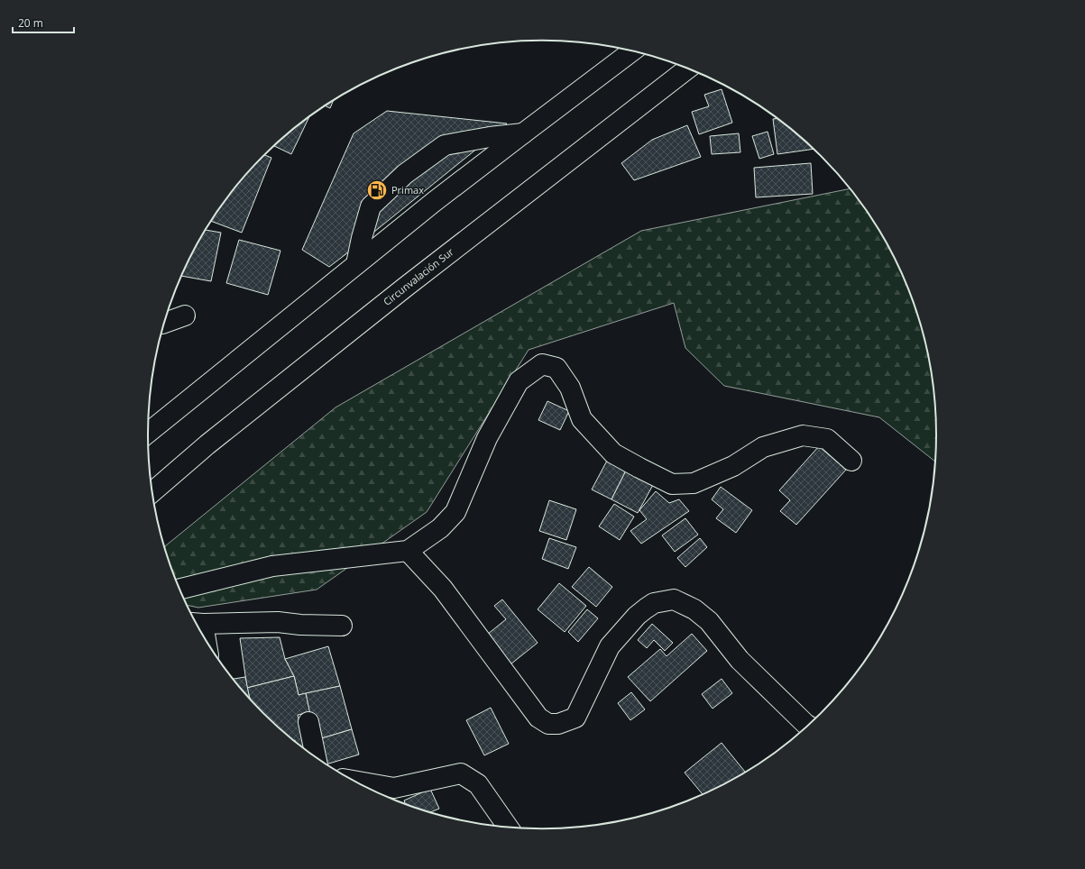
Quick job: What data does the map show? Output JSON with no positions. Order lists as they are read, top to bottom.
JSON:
{
  "streets": {
    "main road": ["Circunvalación Sur"]
  },
  "places": {
    "fuel station": ["Primax"]
  },
  "scale_bar": "20 m"
}
